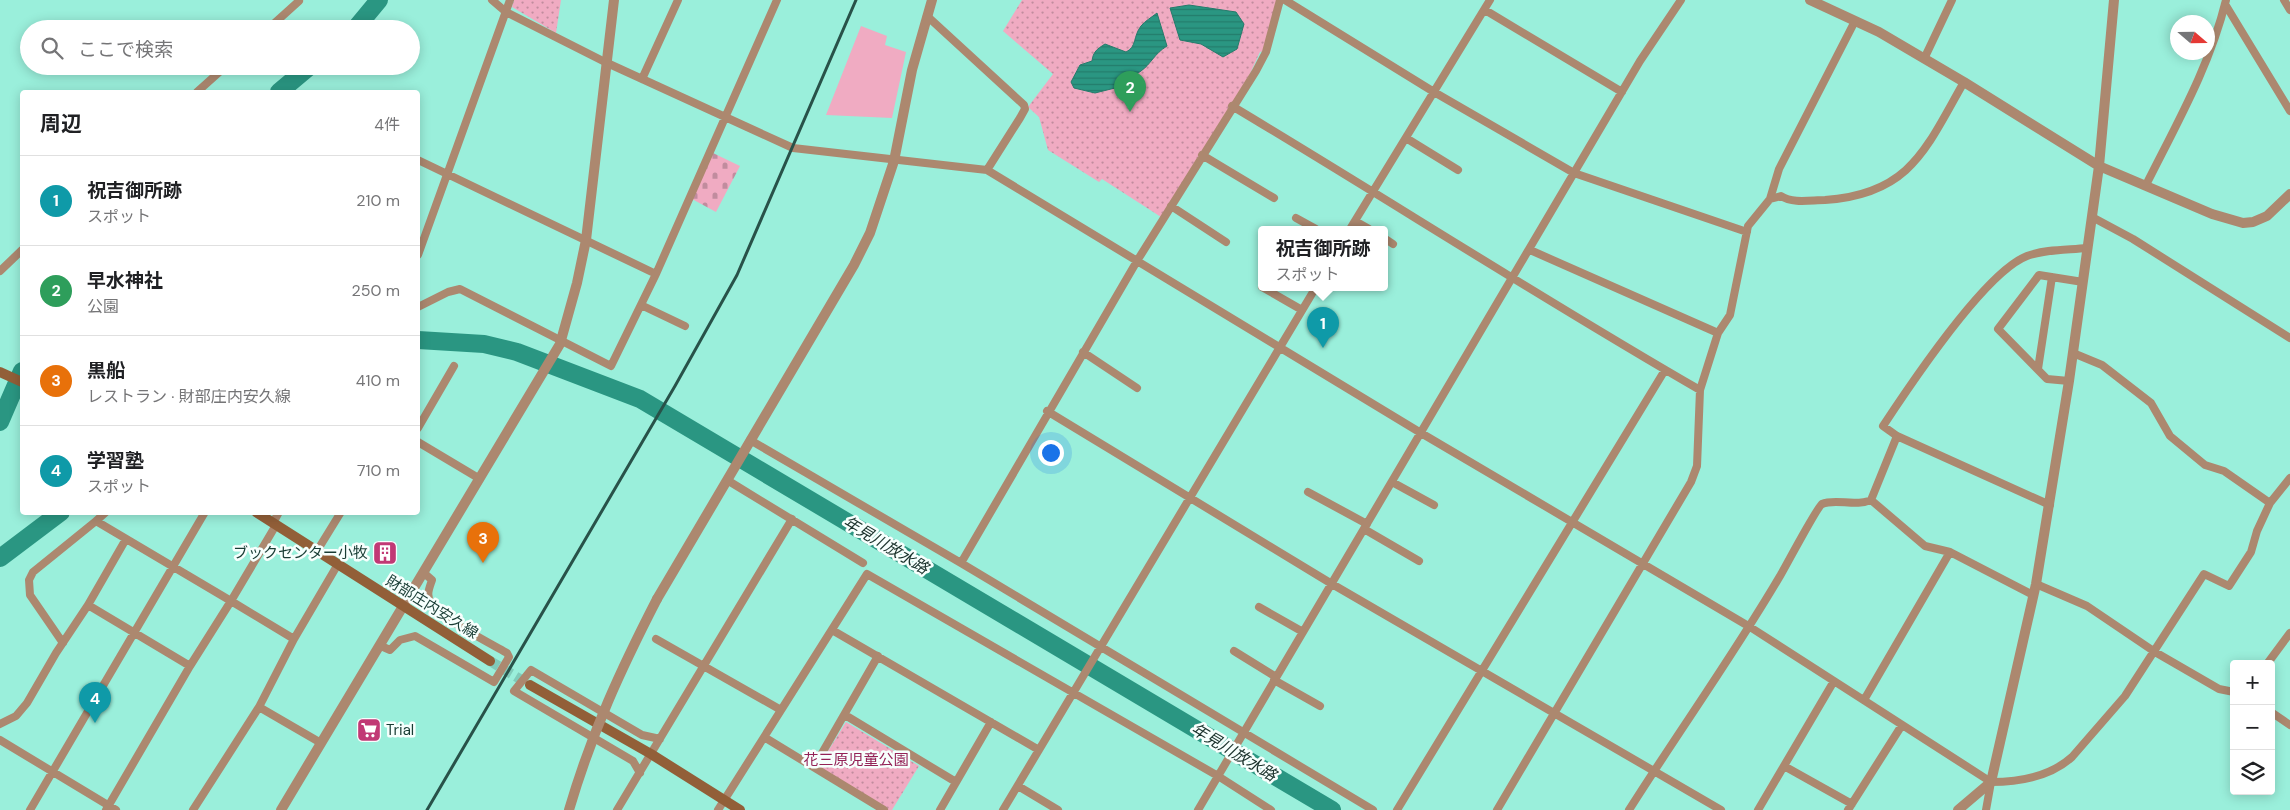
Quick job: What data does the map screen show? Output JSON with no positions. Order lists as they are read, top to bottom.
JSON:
{
  "streets": {
    "main road": ["財部庄内安久線"]
  },
  "water": ["年見川放水路"],
  "parks": ["花三原児童公園"],
  "places": {
    "building": ["ブックセンター小牧"],
    "supermarket": ["Trial"]
  },
  "north": "right",
  "page": {
    "search": "ここで検索",
    "pins": [
      "2",
      "1",
      "3",
      "4"
    ],
    "heading": ["周辺", "4件"],
    "list": [
      {
        "mark": "1",
        "name": "祝吉御所跡",
        "note": "スポット",
        "value": "210 m"
      },
      {
        "mark": "2",
        "name": "早水神社",
        "note": "公園",
        "value": "250 m"
      },
      {
        "mark": "3",
        "name": "黒船",
        "note": "レストラン · 財部庄内安久線",
        "value": "410 m"
      },
      {
        "mark": "4",
        "name": "学習塾",
        "note": "スポット",
        "value": "710 m"
      }
    ],
    "popup": ["祝吉御所跡", "スポット"],
    "map_buttons": ["+", "−"]
  }
}
